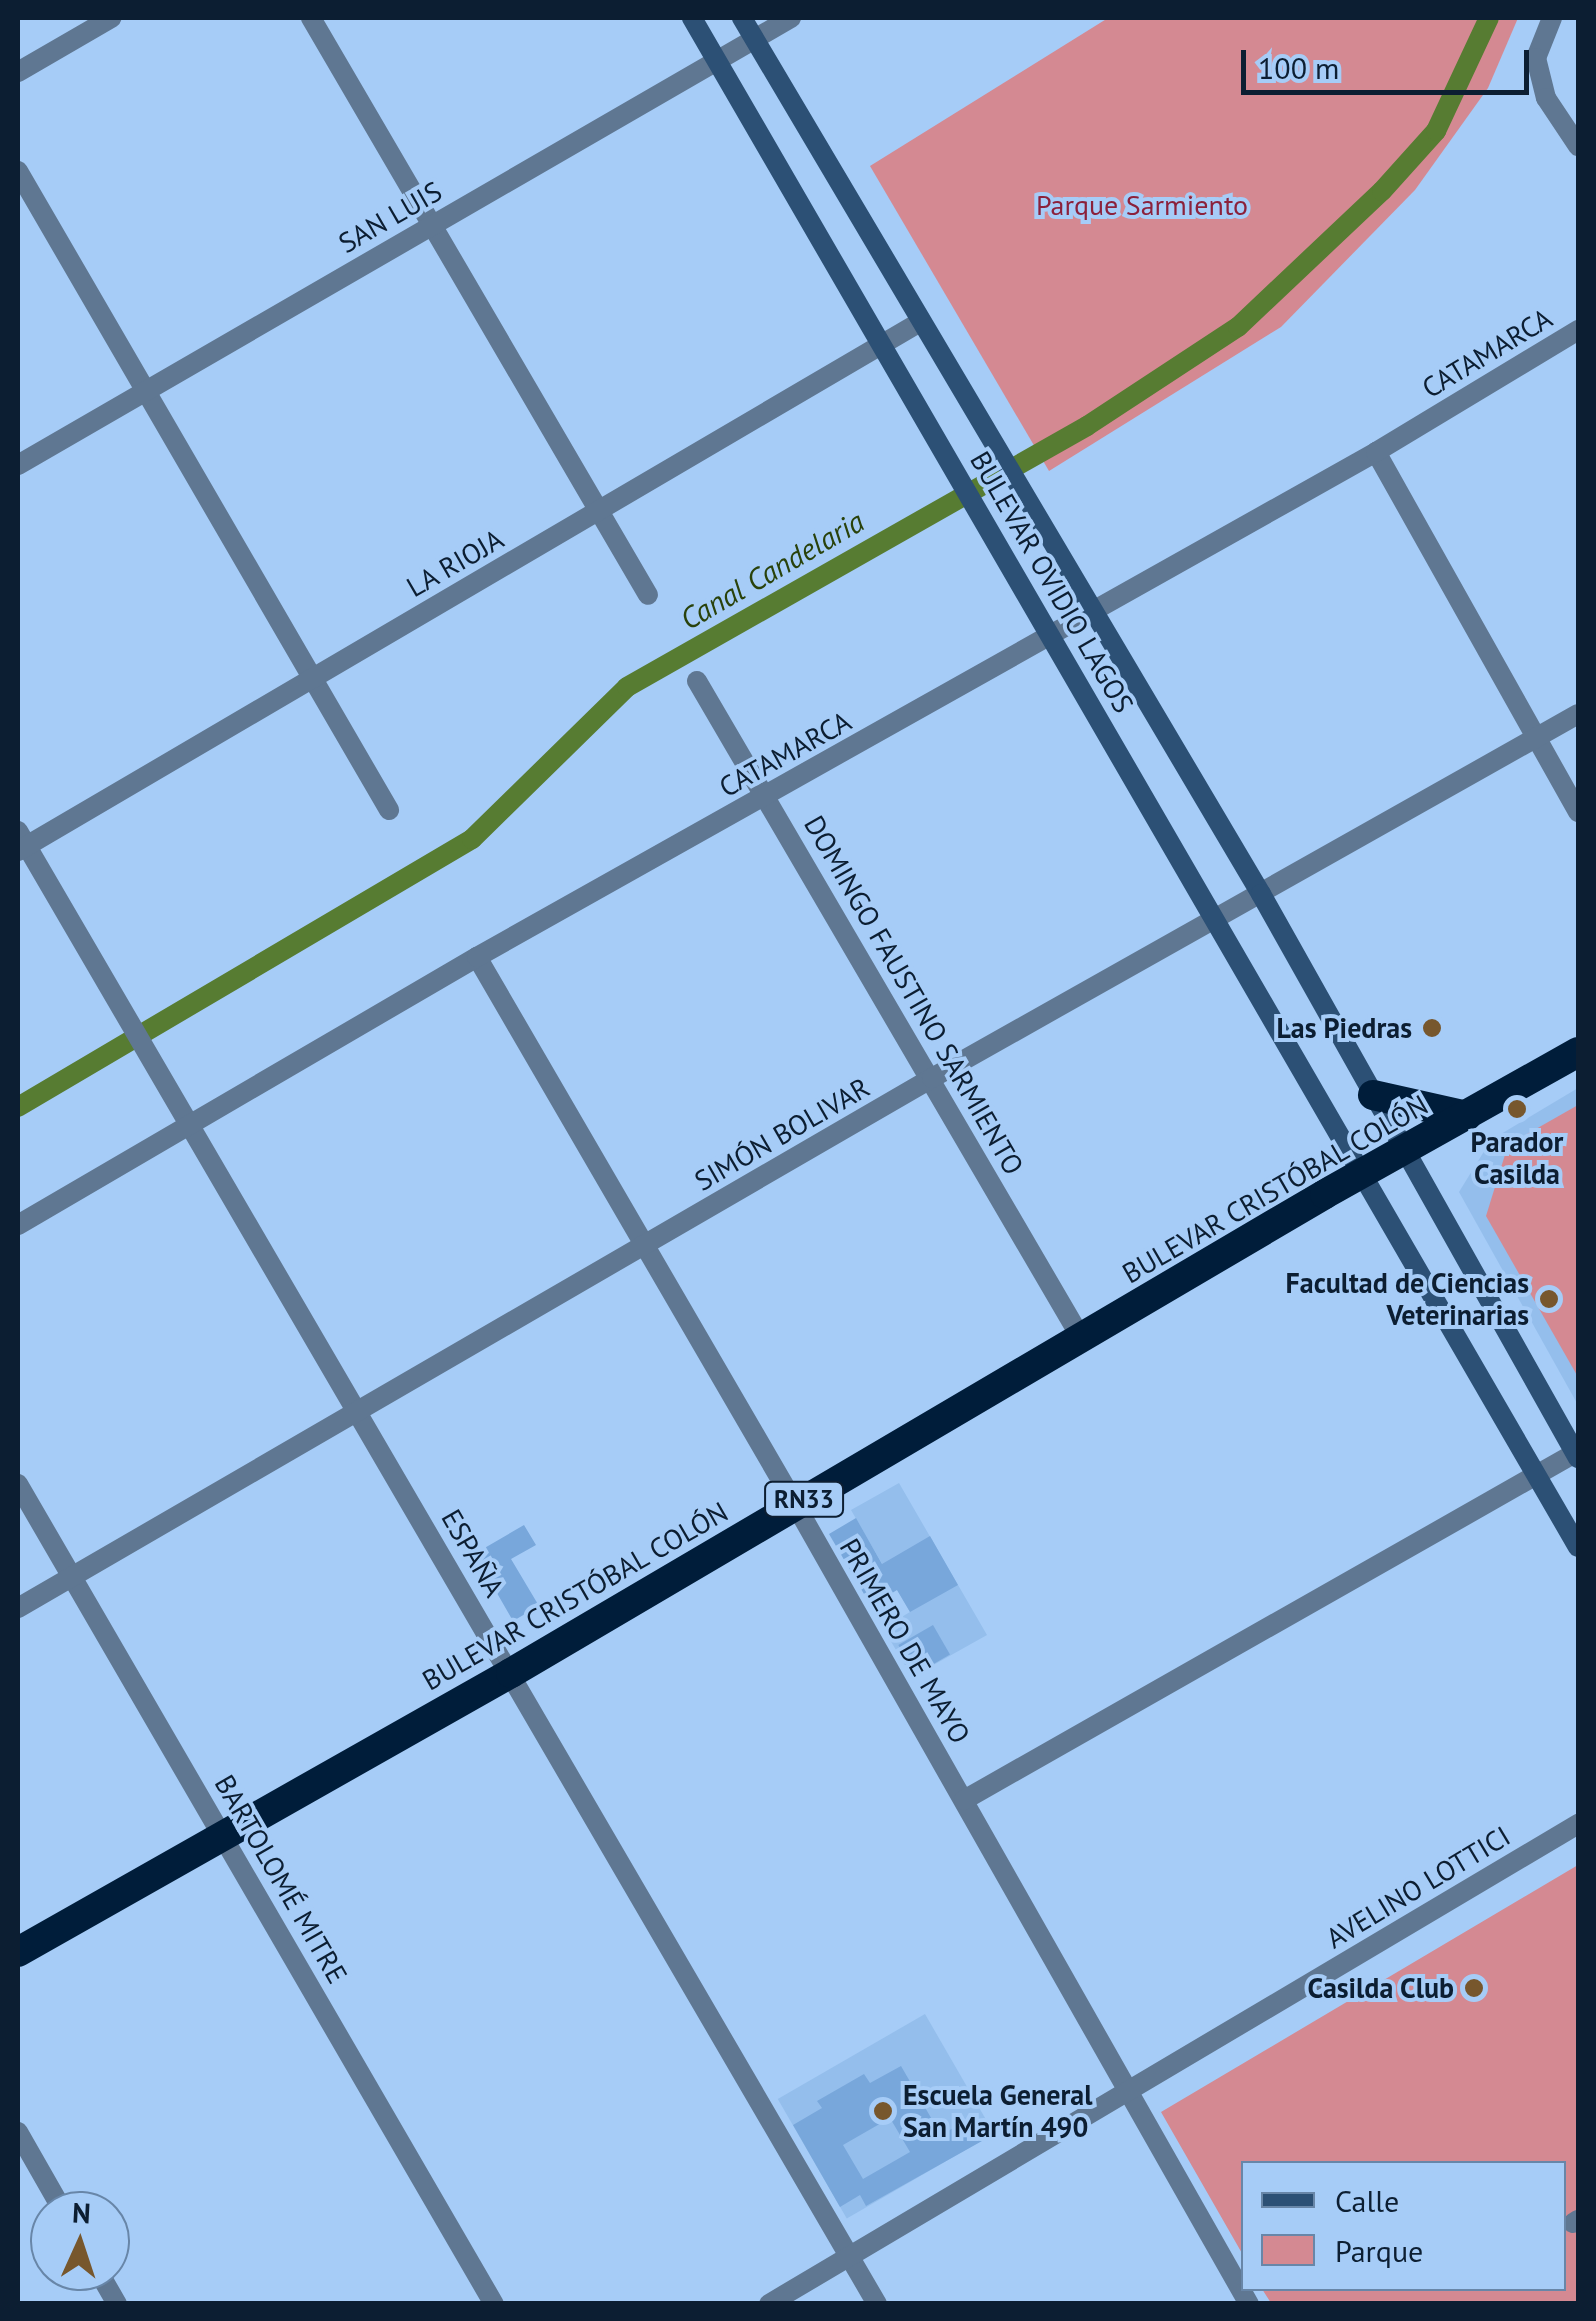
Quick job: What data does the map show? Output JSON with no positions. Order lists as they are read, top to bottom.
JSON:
{
  "streets": {
    "highway": ["BULEVAR CRISTÓBAL COLÓN", "RN33"],
    "main road": ["BULEVAR OVIDIO LAGOS"],
    "street": [
      "SAN LUIS",
      "CATAMARCA",
      "LA RIOJA",
      "DOMINGO FAUSTINO SARMIENTO",
      "SIMÓN BOLIVAR",
      "ESPAÑA",
      "PRIMERO DE MAYO",
      "BARTOLOMÉ MITRE",
      "AVELINO LOTTICI"
    ]
  },
  "crossings": [
    ["SAN LUIS", "BULEVAR OVIDIO LAGOS"],
    ["CATAMARCA", "BULEVAR OVIDIO LAGOS"],
    ["CATAMARCA", "DOMINGO FAUSTINO SARMIENTO"],
    ["CATAMARCA", "ESPAÑA"],
    ["CATAMARCA", "PRIMERO DE MAYO"],
    ["LA RIOJA", "BULEVAR OVIDIO LAGOS"],
    ["LA RIOJA", "ESPAÑA"],
    ["BULEVAR OVIDIO LAGOS", "SIMÓN BOLIVAR"],
    ["BULEVAR OVIDIO LAGOS", "BULEVAR CRISTÓBAL COLÓN"],
    ["DOMINGO FAUSTINO SARMIENTO", "SIMÓN BOLIVAR"],
    ["DOMINGO FAUSTINO SARMIENTO", "BULEVAR CRISTÓBAL COLÓN"],
    ["SIMÓN BOLIVAR", "ESPAÑA"],
    ["SIMÓN BOLIVAR", "PRIMERO DE MAYO"],
    ["SIMÓN BOLIVAR", "BARTOLOMÉ MITRE"],
    ["BULEVAR CRISTÓBAL COLÓN", "ESPAÑA"],
    ["BULEVAR CRISTÓBAL COLÓN", "PRIMERO DE MAYO"],
    ["BULEVAR CRISTÓBAL COLÓN", "BARTOLOMÉ MITRE"],
    ["ESPAÑA", "AVELINO LOTTICI"],
    ["PRIMERO DE MAYO", "AVELINO LOTTICI"]
  ],
  "water": ["Canal Candelaria"],
  "parks": ["Parque Sarmiento"],
  "places": [
    "Las Piedras",
    "Parador Casilda",
    "Facultad de Ciencias Veterinarias",
    "Casilda Club",
    "Escuela General San Martín 490"
  ],
  "legend": ["Calle", "Parque"],
  "scale_bar": "100 m",
  "north": "top"
}
